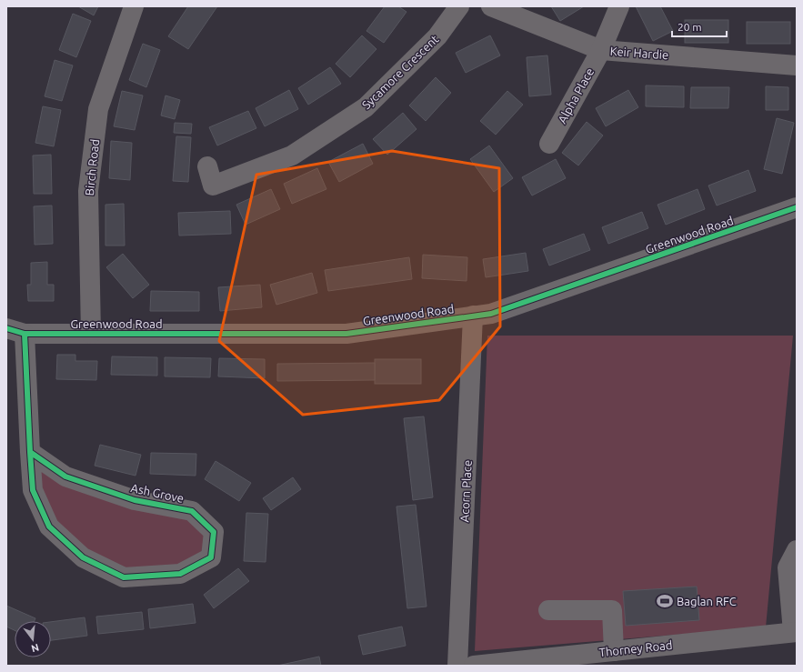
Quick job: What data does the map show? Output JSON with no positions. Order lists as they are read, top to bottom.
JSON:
{
  "streets": {
    "street": [
      "Keir Hardie",
      "Sycamore Crescent",
      "Alpha Place",
      "Birch Road",
      "Greenwood Road",
      "Acorn Place",
      "Ash Grove",
      "Thorney Road"
    ]
  },
  "crossings": [
    ["Keir Hardie", "Alpha Place"],
    ["Birch Road", "Greenwood Road"],
    ["Greenwood Road", "Acorn Place"],
    ["Greenwood Road", "Ash Grove"]
  ],
  "places": {
    "sports": ["Baglan RFC"]
  },
  "scale_bar": "20 m",
  "north": "bottom"
}
